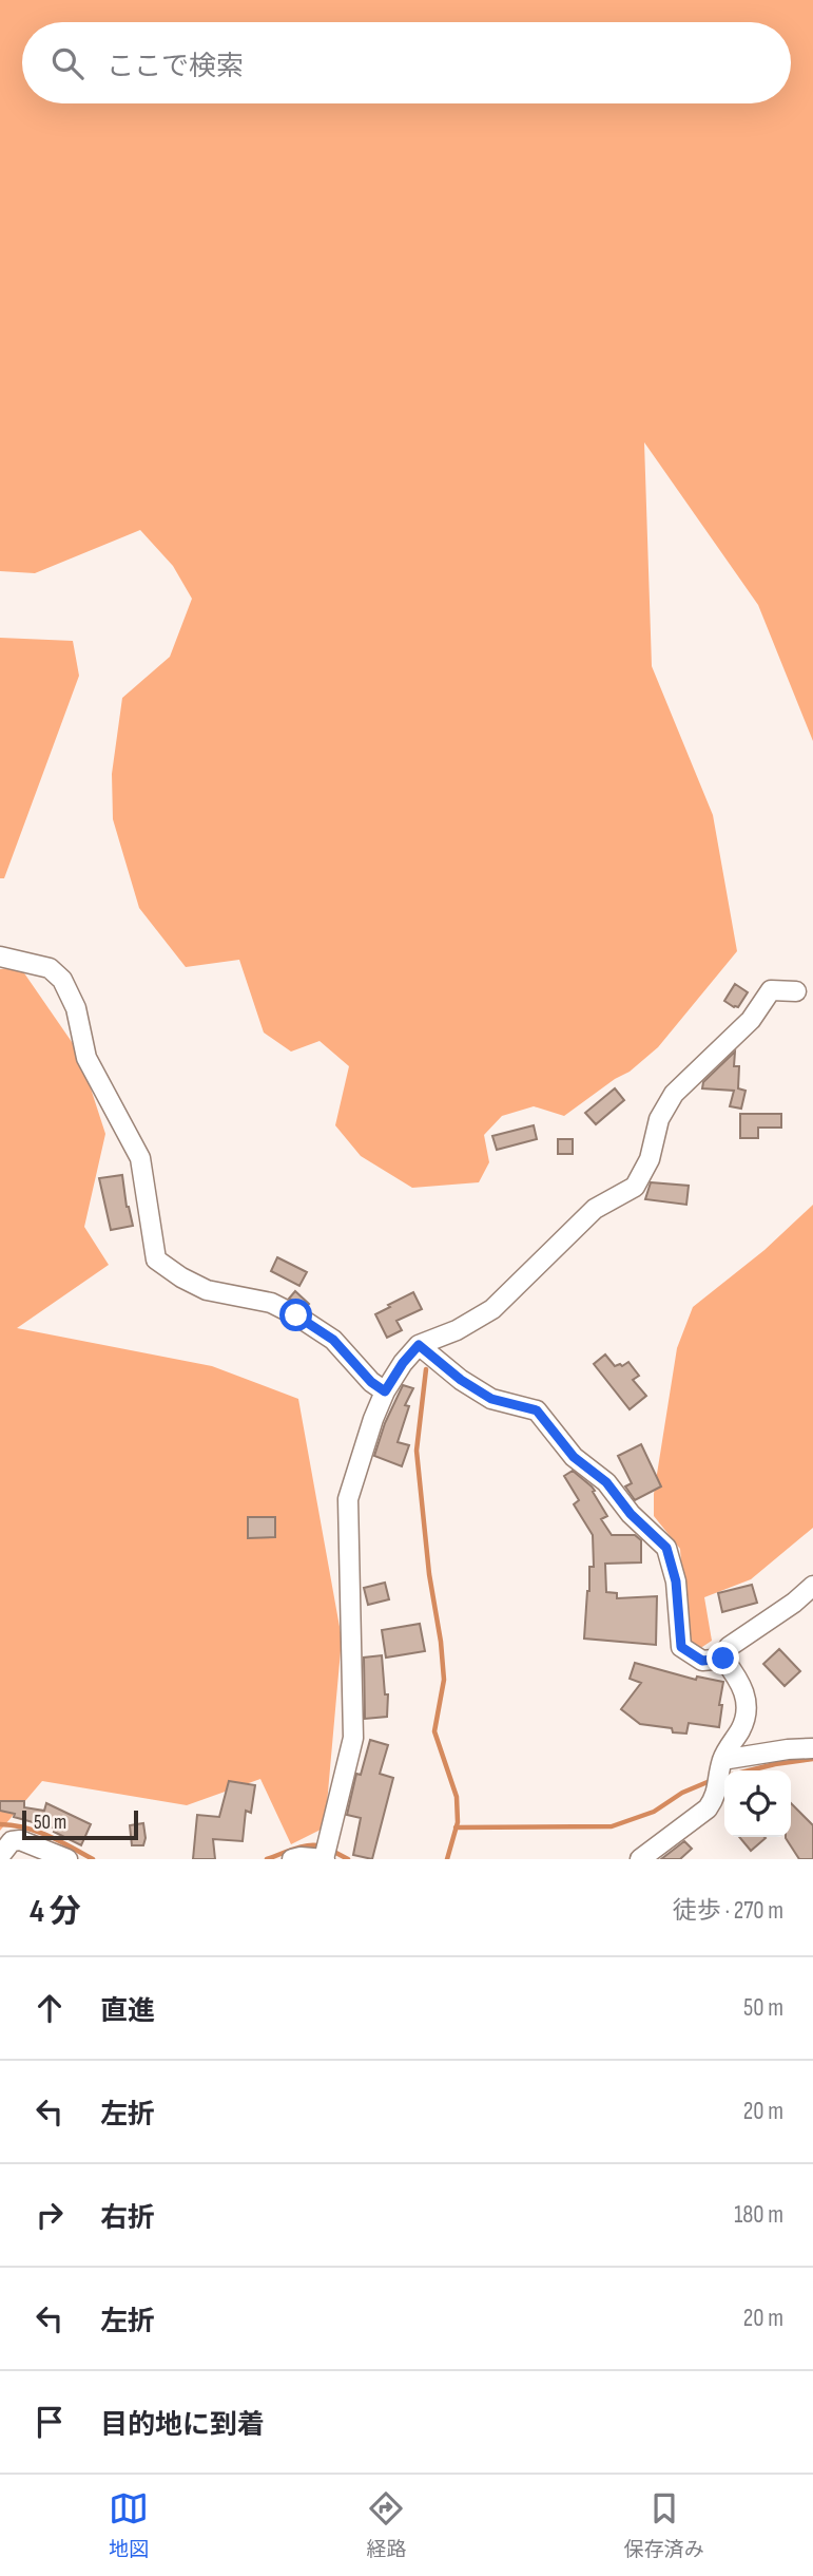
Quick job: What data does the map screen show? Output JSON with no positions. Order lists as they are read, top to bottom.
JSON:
{
  "scale_bar": "50 m",
  "page": {
    "search": "ここで検索",
    "scale": "50 m",
    "heading": ["4 分", "徒歩 · 270 m"],
    "list": [
      ["直進", "50 m"],
      ["左折", "20 m"],
      ["右折", "180 m"],
      ["左折", "20 m"],
      "目的地に到着"
    ],
    "nav": ["地図", "経路", "保存済み"]
  }
}
